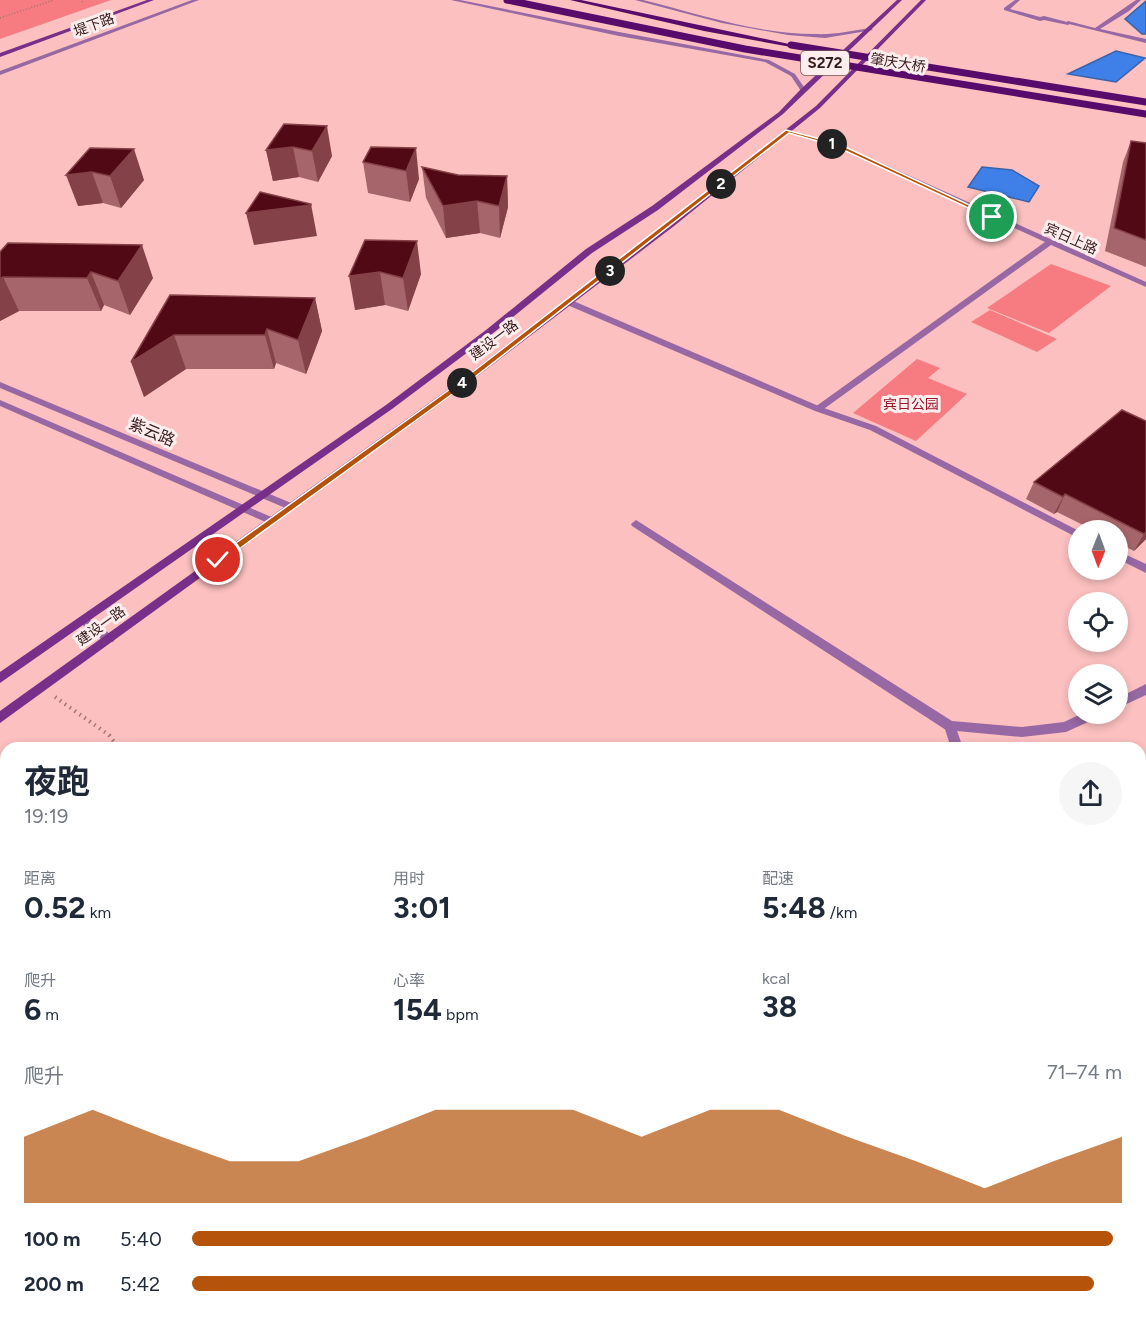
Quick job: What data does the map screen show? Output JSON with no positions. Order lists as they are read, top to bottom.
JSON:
{
  "streets": {
    "main road": ["S272", "肇庆大桥", "建设一路"],
    "street": ["堤下路", "宾日上路", "紫云路"]
  },
  "crossings": [
    ["宾日上路", "建设一路"],
    ["建设一路", "紫云路"]
  ],
  "parks": ["宾日公园"],
  "north": "bottom",
  "page": {
    "pins": [
      "1",
      "2",
      "3",
      "4"
    ],
    "heading": ["夜跑", "19:19"],
    "stats": [
      ["距离", "0.52 km"],
      ["用时", "3:01"],
      ["配速", "5:48 /km"],
      ["爬升", "6 m"],
      ["心率", "154 bpm"],
      ["kcal", "38"]
    ],
    "chart": ["爬升", "71–74 m"],
    "list": [
      {
        "name": "100 m",
        "note": "5:40"
      },
      {
        "name": "200 m",
        "note": "5:42"
      }
    ]
  }
}
